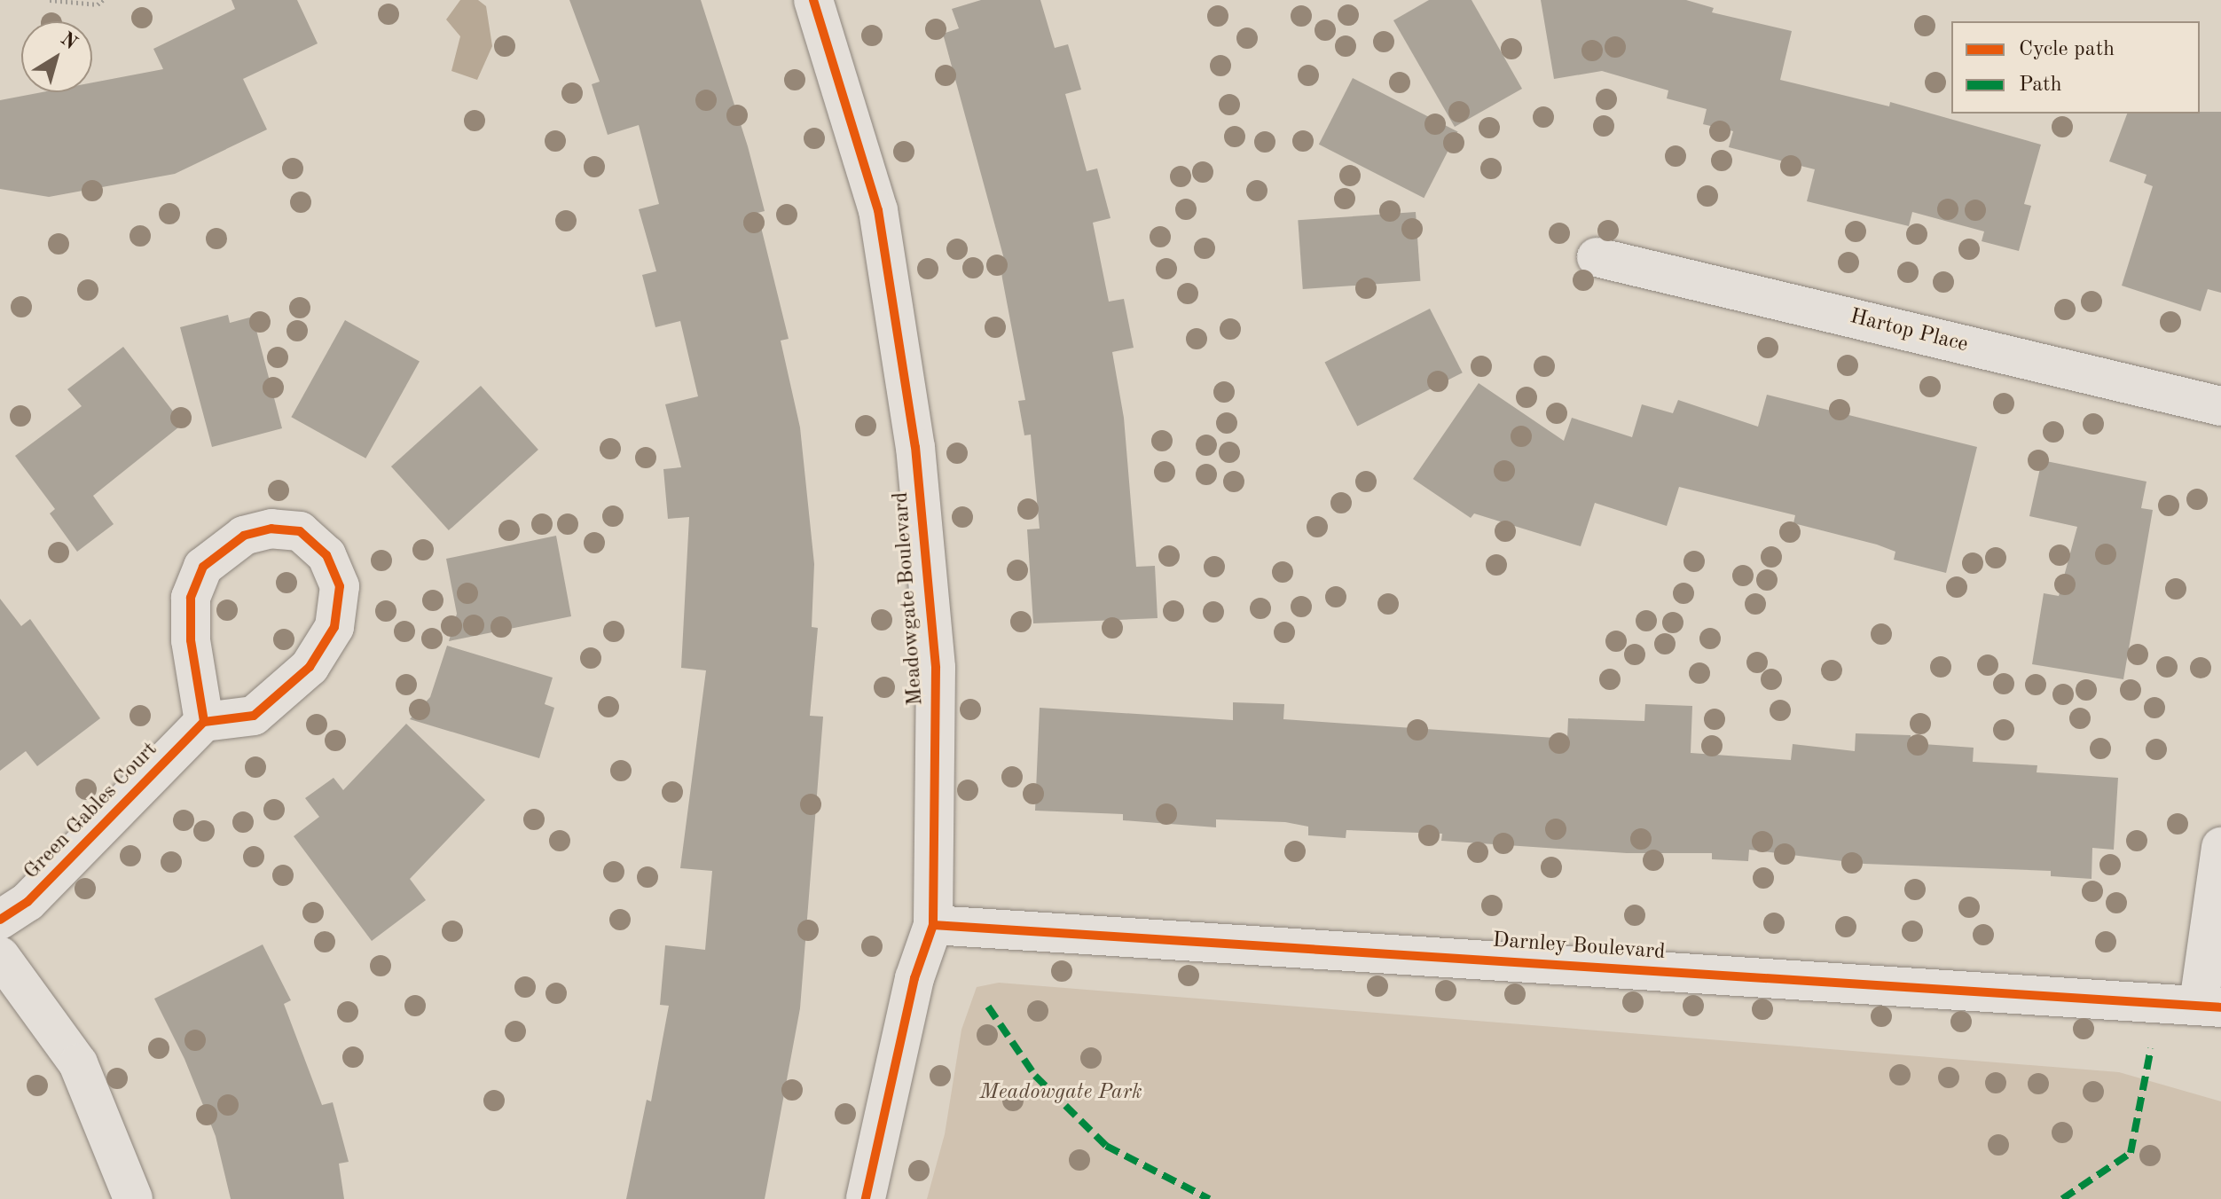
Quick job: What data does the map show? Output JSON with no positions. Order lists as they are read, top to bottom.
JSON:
{
  "streets": {
    "street": [
      "Hartop Place",
      "Meadowgate Boulevard",
      "Green Gables Court",
      "Darnley Boulevard"
    ]
  },
  "crossings": [
    ["Meadowgate Boulevard", "Darnley Boulevard"]
  ],
  "parks": ["Meadowgate Park"],
  "legend": ["Cycle path", "Path"],
  "north": "top right"
}
